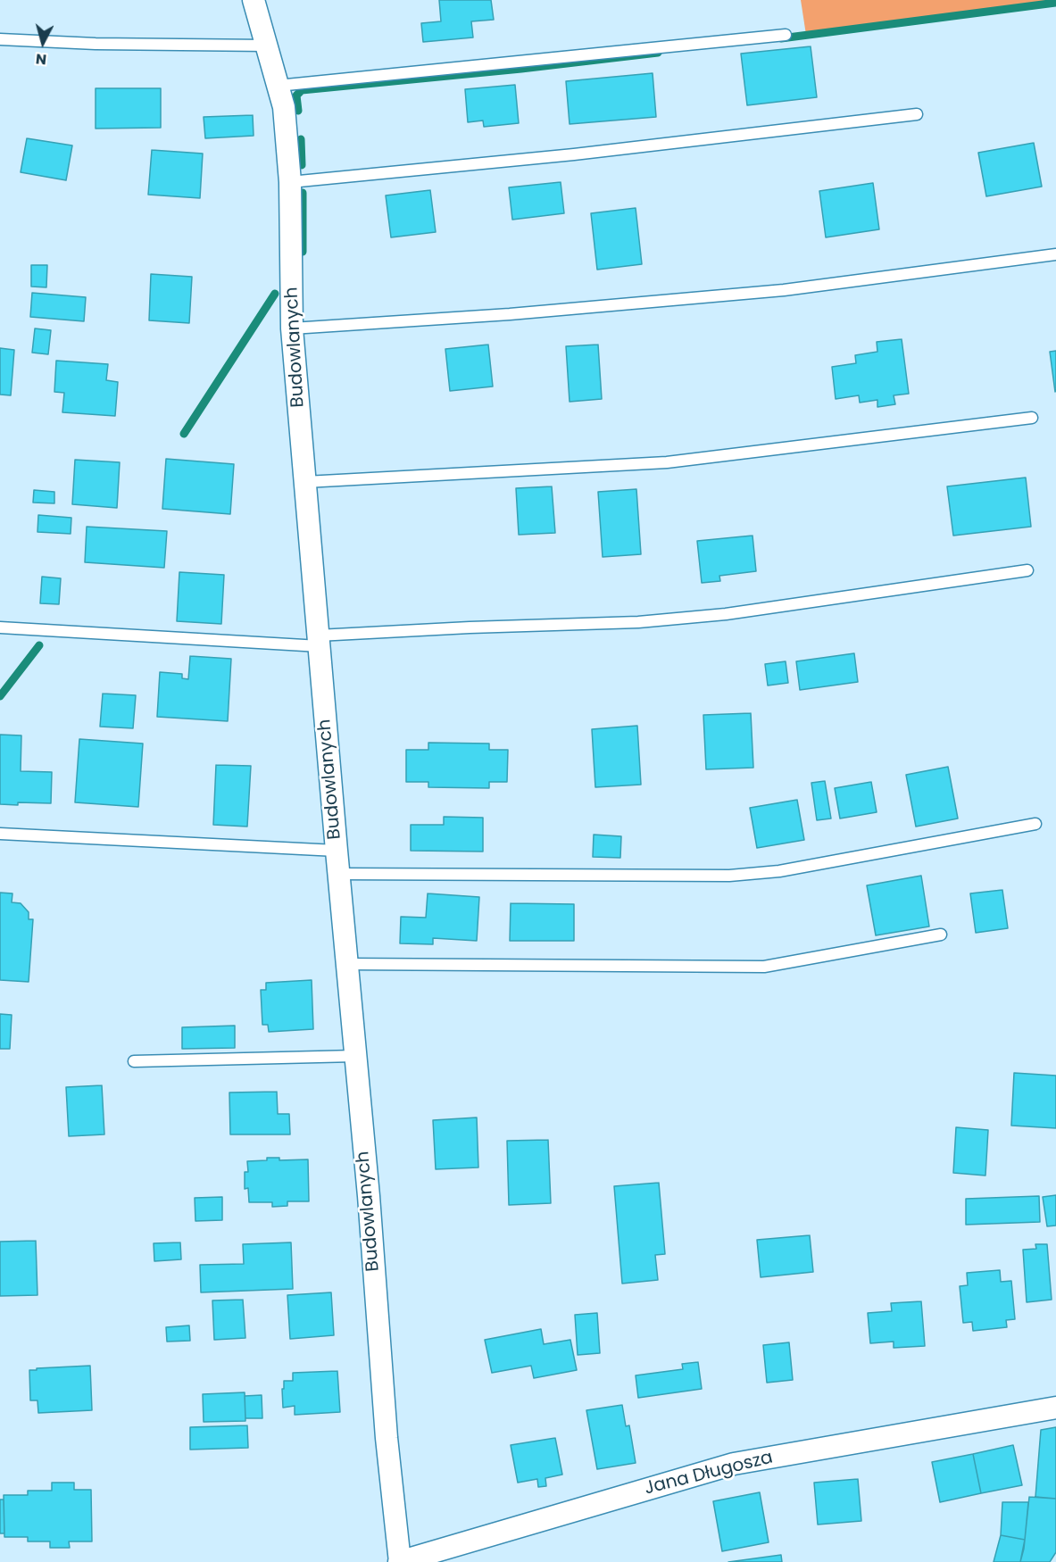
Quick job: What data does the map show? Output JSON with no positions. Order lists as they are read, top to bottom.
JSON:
{
  "streets": {
    "street": ["Budowlanych", "Jana Długosza"]
  },
  "crossings": [
    ["Budowlanych", "Jana Długosza"]
  ],
  "north": "bottom"
}
